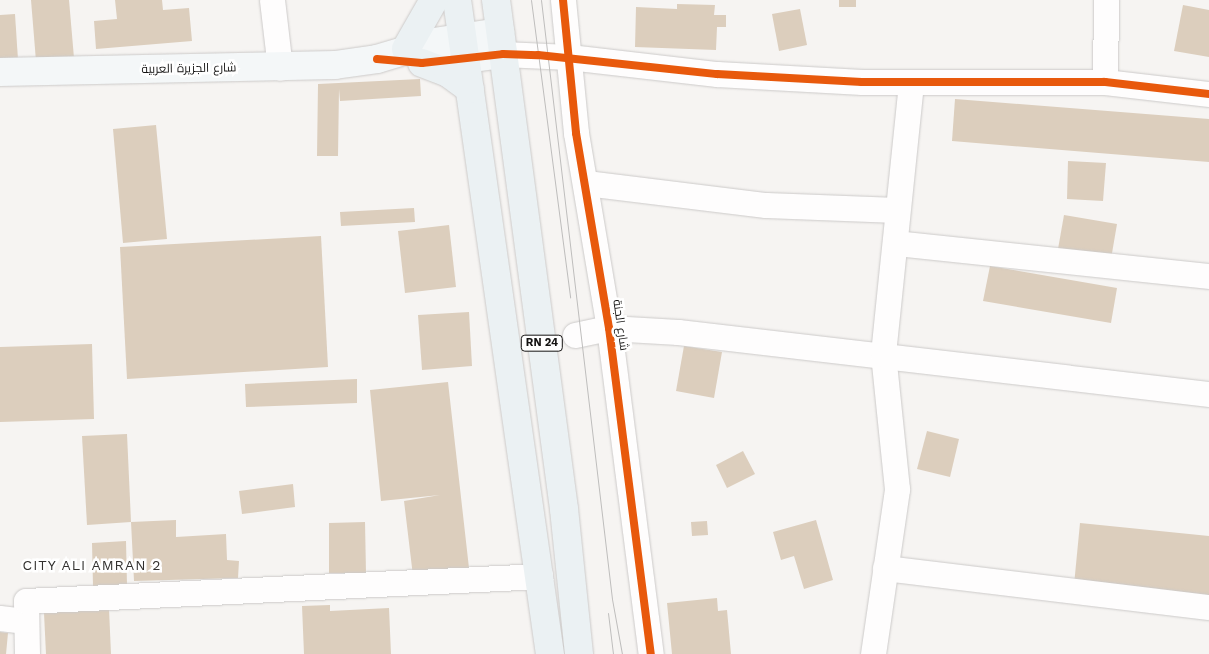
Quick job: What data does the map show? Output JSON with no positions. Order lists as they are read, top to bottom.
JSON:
{
  "streets": {
    "main road": ["RN 24"],
    "street": ["شارع الجزيرة العربية", "شارع الجنة"]
  },
  "crossings": [
    ["شارع الجزيرة العربية", "RN 24"]
  ],
  "districts": ["CITY ALI AMRAN 2"]
}
